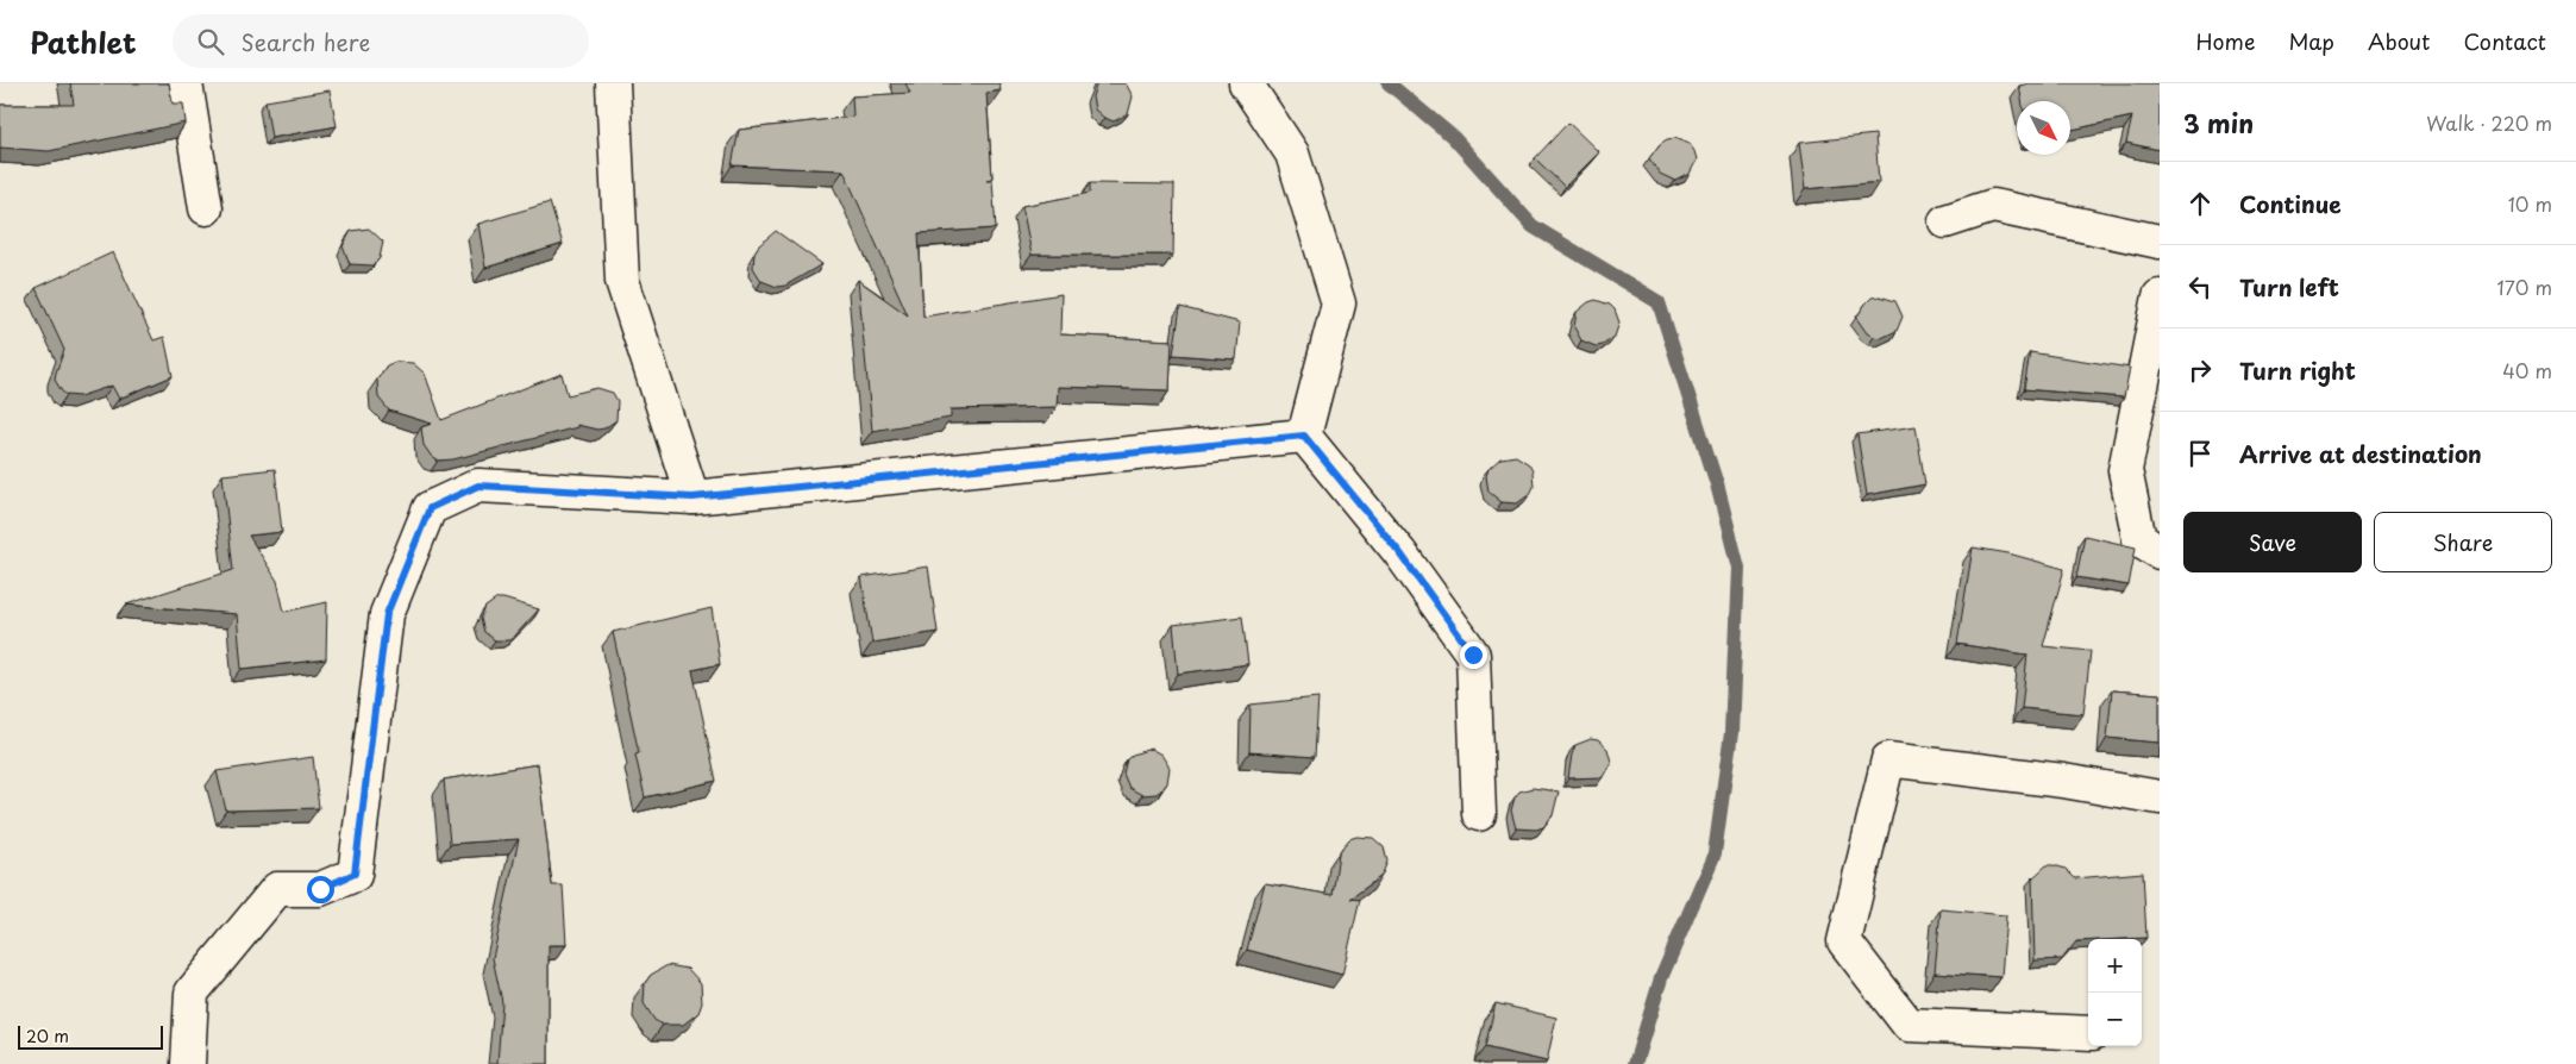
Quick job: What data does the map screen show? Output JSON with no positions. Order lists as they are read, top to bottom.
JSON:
{
  "scale_bar": "20 m",
  "north": "bottom right",
  "page": {
    "header": "Pathlet",
    "search": "Search here",
    "nav": [
      "Home",
      "Map",
      "About",
      "Contact"
    ],
    "heading": ["3 min", "Walk · 220 m"],
    "list": [
      ["Continue", "10 m"],
      ["Turn left", "170 m"],
      ["Turn right", "40 m"],
      "Arrive at destination"
    ],
    "buttons": ["Save", "Share"],
    "map_buttons": ["+", "−"],
    "scale": "20 m"
  }
}
